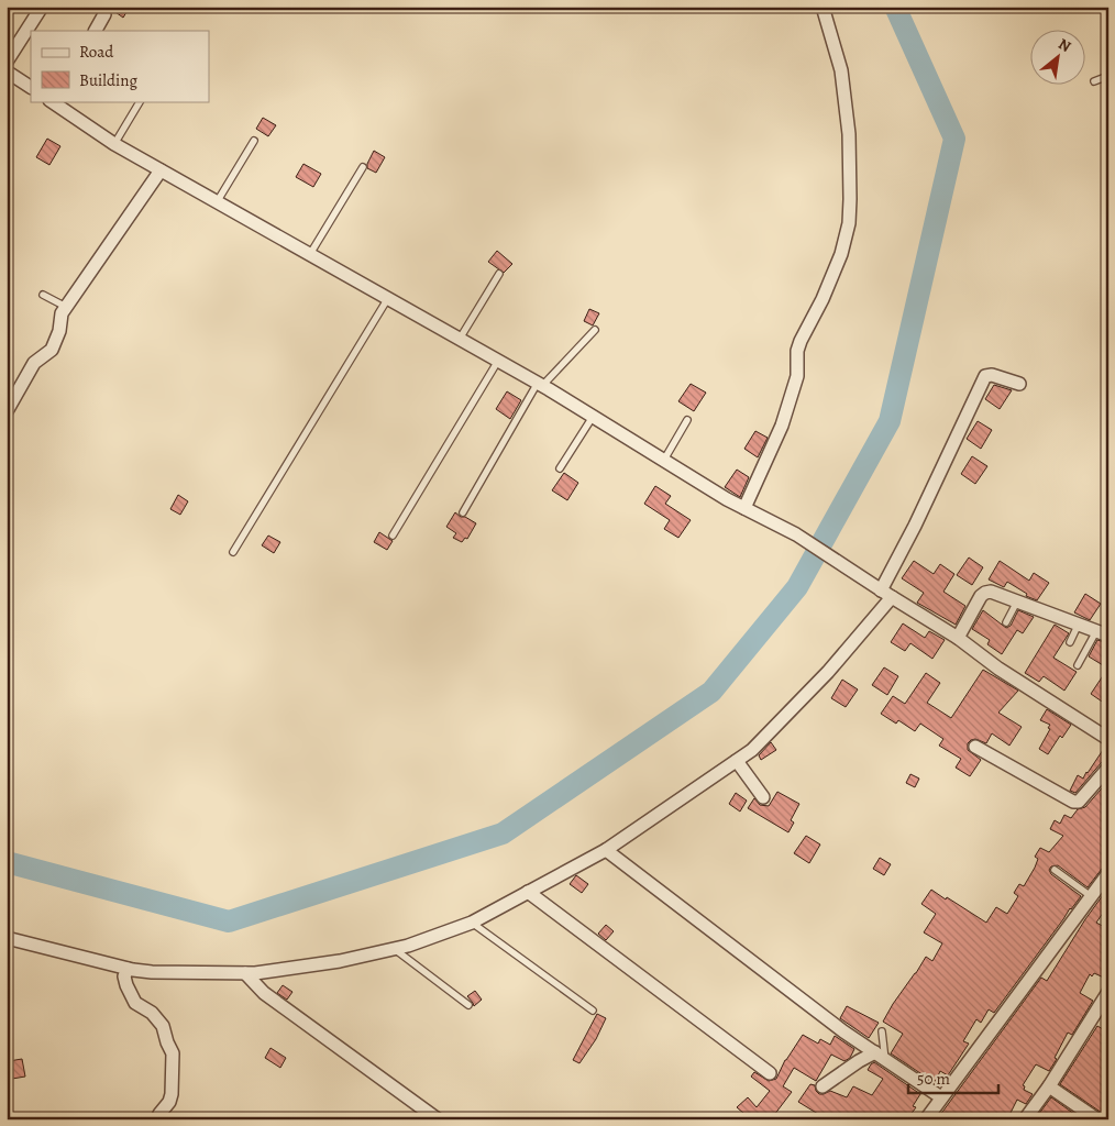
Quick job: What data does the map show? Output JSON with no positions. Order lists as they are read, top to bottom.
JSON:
{
  "legend": ["Road", "Building"],
  "scale_bar": "50 m",
  "north": "top right"
}
